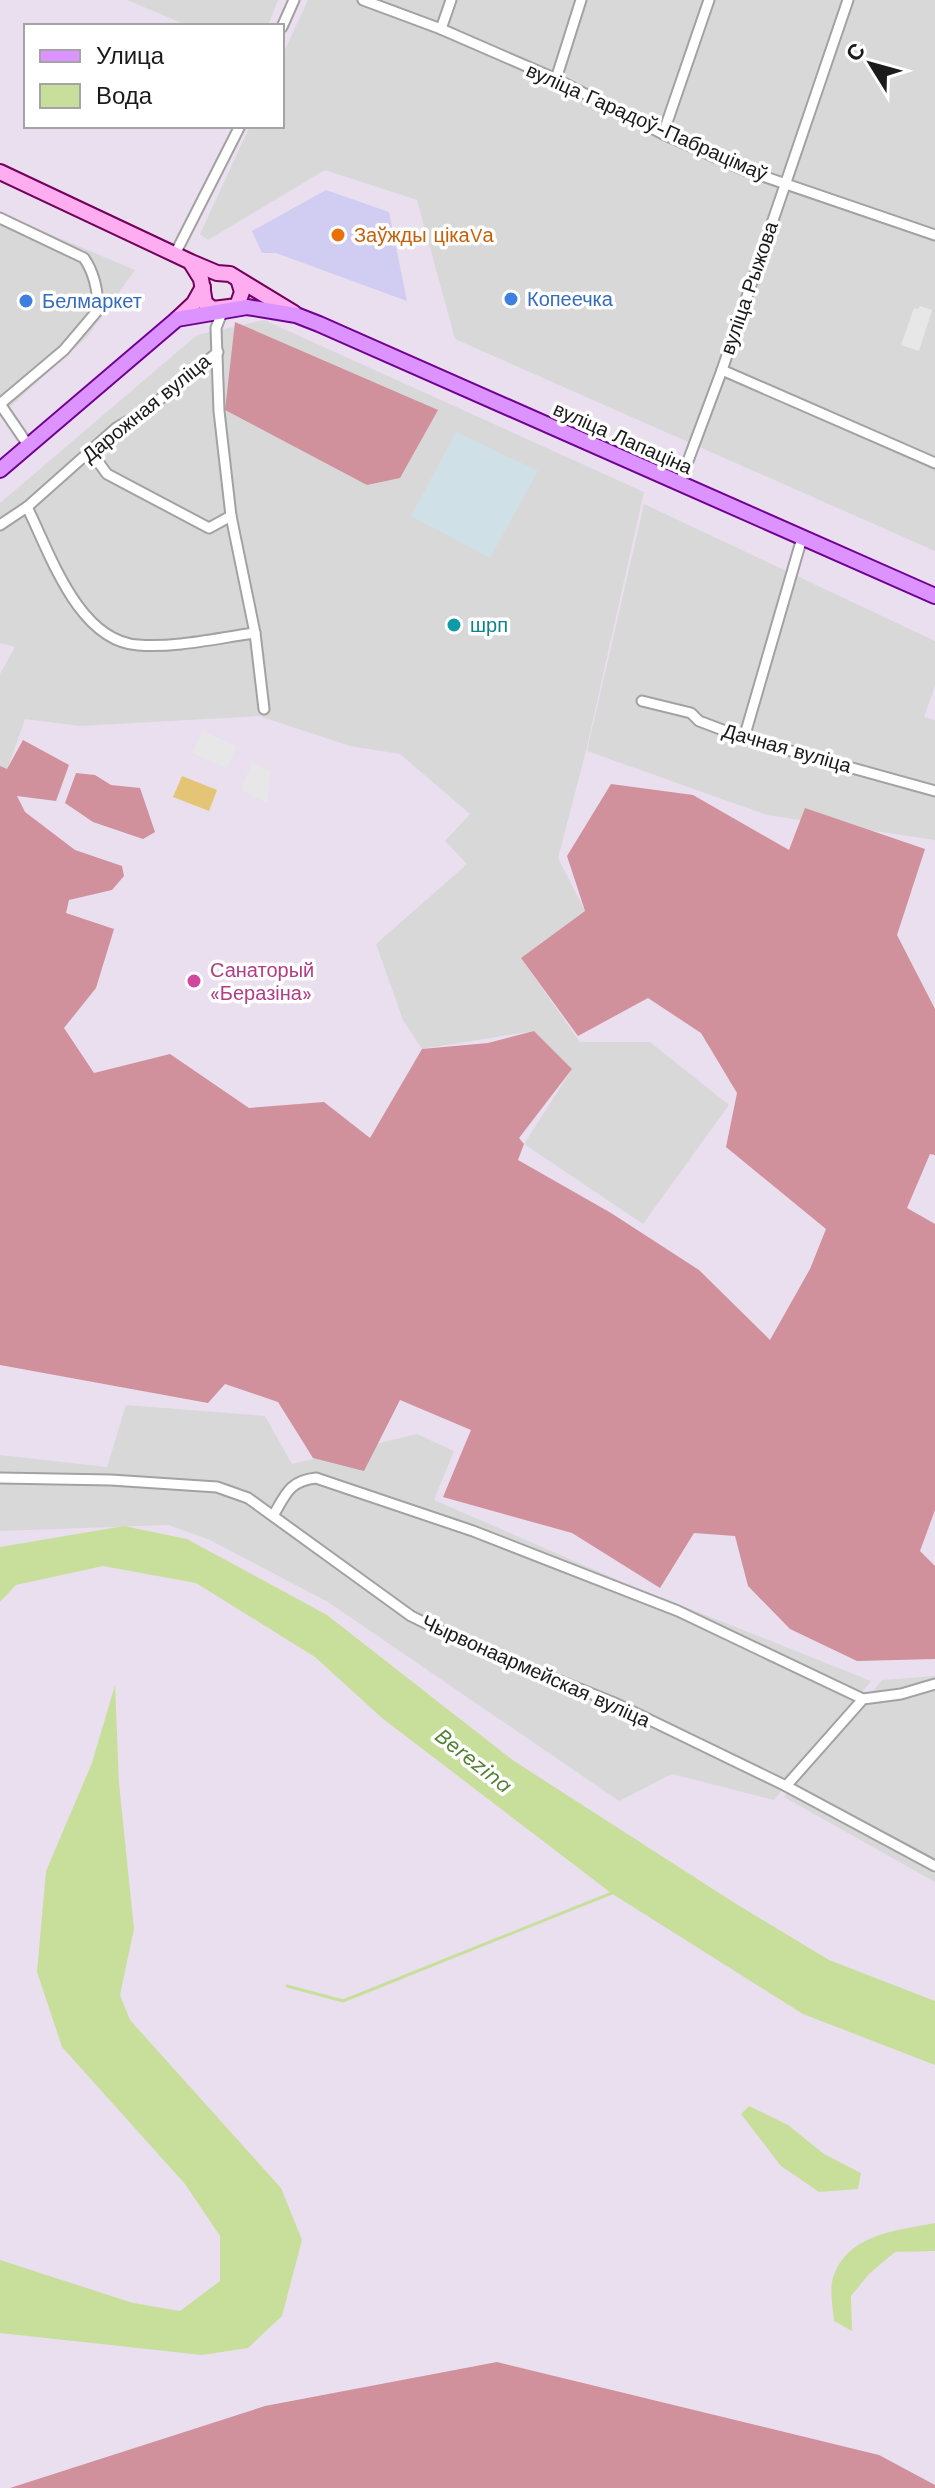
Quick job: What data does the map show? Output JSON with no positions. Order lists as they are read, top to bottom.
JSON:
{
  "streets": {
    "main road": ["вуліца Лапаціна"],
    "street": [
      "вуліца Гарадоў-Пабрацімаў",
      "вуліца Рыжова",
      "Дарожная вуліца",
      "Дачная вуліца",
      "Чырвонаармейская вуліца"
    ]
  },
  "crossings": [
    ["вуліца Гарадоў-Пабрацімаў", "вуліца Рыжова"],
    ["вуліца Рыжова", "вуліца Лапаціна"]
  ],
  "water": ["Berezina"],
  "places": [
    "Заўжды цікаVа",
    "Копеечка",
    "Белмаркет",
    "шрп",
    "Санаторый «Беразіна»"
  ],
  "legend": ["Улица", "Вода"],
  "north": "top left"
}
